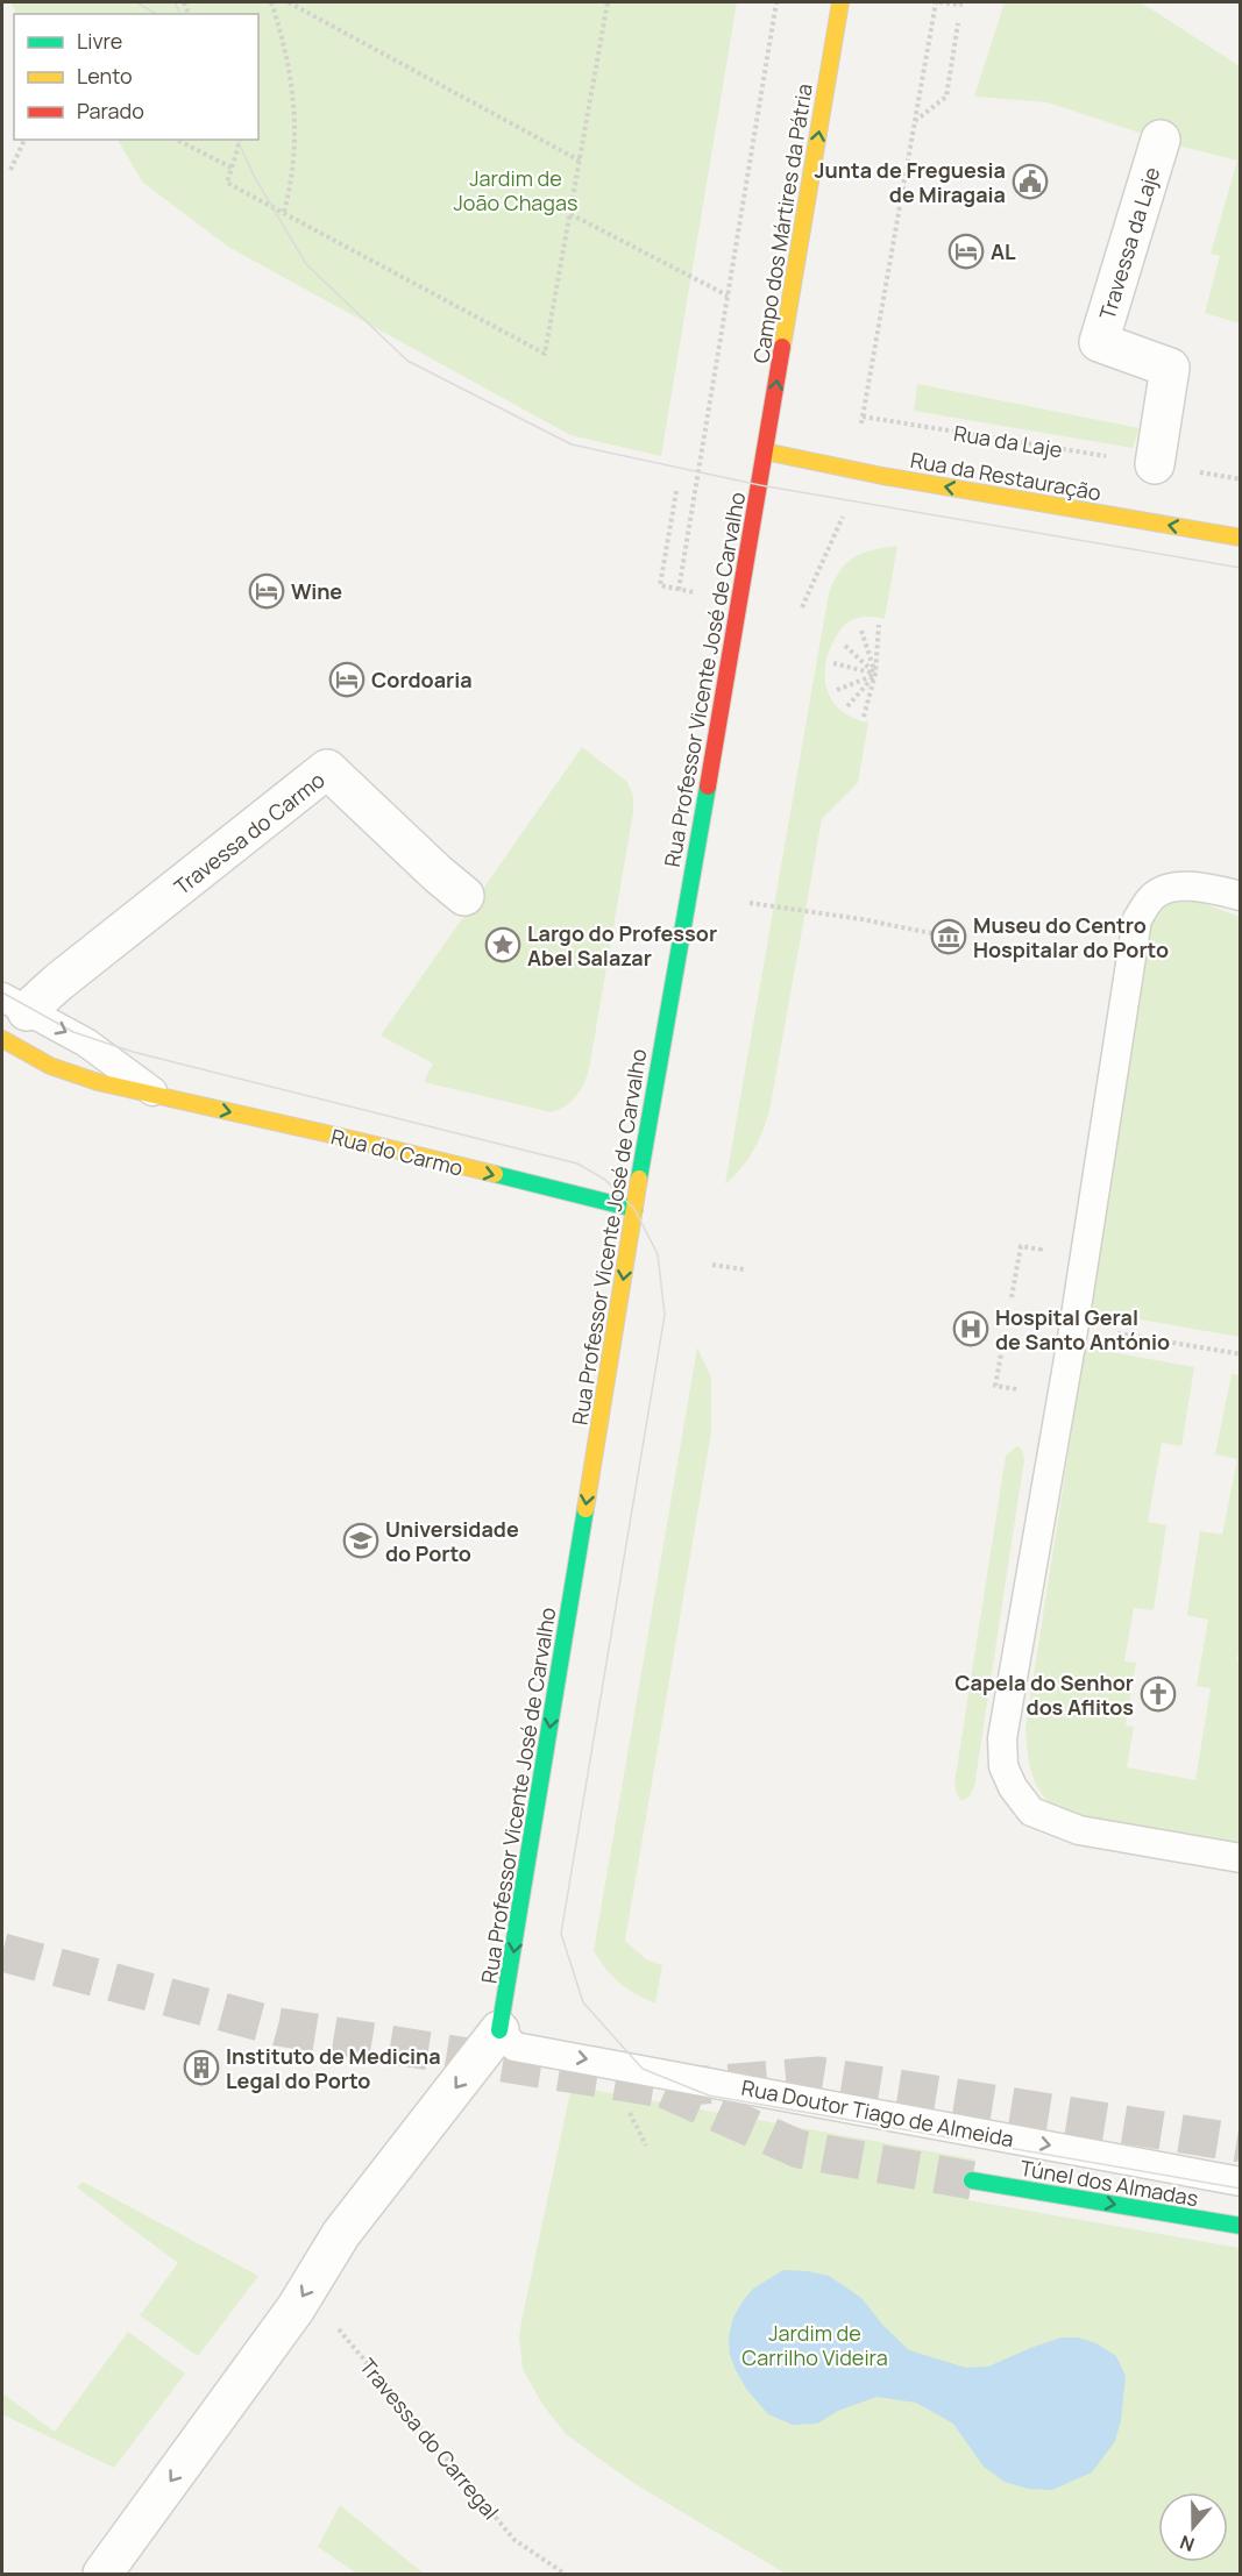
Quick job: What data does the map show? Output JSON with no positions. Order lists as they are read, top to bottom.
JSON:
{
  "streets": {
    "street": [
      "Campo dos Mártires da Pátria",
      "Travessa da Laje",
      "Rua da Restauração",
      "Rua Professor Vicente José de Carvalho",
      "Travessa do Carmo",
      "Rua do Carmo",
      "Túnel dos Almadas"
    ],
    "lane": ["Rua Doutor Tiago de Almeida"],
    "path": ["Rua da Laje", "Travessa do Carregal"]
  },
  "crossings": [
    ["Campo dos Mártires da Pátria", "Rua da Restauração"],
    ["Campo dos Mártires da Pátria", "Rua Professor Vicente José de Carvalho"],
    ["Travessa da Laje", "Rua da Laje"],
    ["Rua da Restauração", "Rua Professor Vicente José de Carvalho"],
    ["Rua Professor Vicente José de Carvalho", "Rua do Carmo"],
    ["Rua Professor Vicente José de Carvalho", "Rua Doutor Tiago de Almeida"],
    ["Travessa do Carmo", "Rua do Carmo"]
  ],
  "one_way": [
    "Campo dos Mártires da Pátria",
    "Rua da Restauração",
    "Rua Professor Vicente José de Carvalho",
    "Rua do Carmo",
    "Rua Doutor Tiago de Almeida",
    "Túnel dos Almadas"
  ],
  "parks": ["Jardim de João Chagas", "Jardim de Carrilho Videira"],
  "places": {
    "public building": ["Junta de Freguesia de Miragaia"],
    "hotel": ["AL", "Wine", "Cordoaria"],
    "museum": ["Museu do Centro Hospitalar do Porto"],
    "place": ["Largo do Professor Abel Salazar"],
    "hospital": ["Hospital Geral de Santo António"],
    "school or university": ["Universidade do Porto"],
    "church": ["Capela do Senhor dos Aflitos"],
    "building": ["Instituto de Medicina Legal do Porto"]
  },
  "legend": ["Livre", "Lento", "Parado"],
  "north": "bottom"
}
